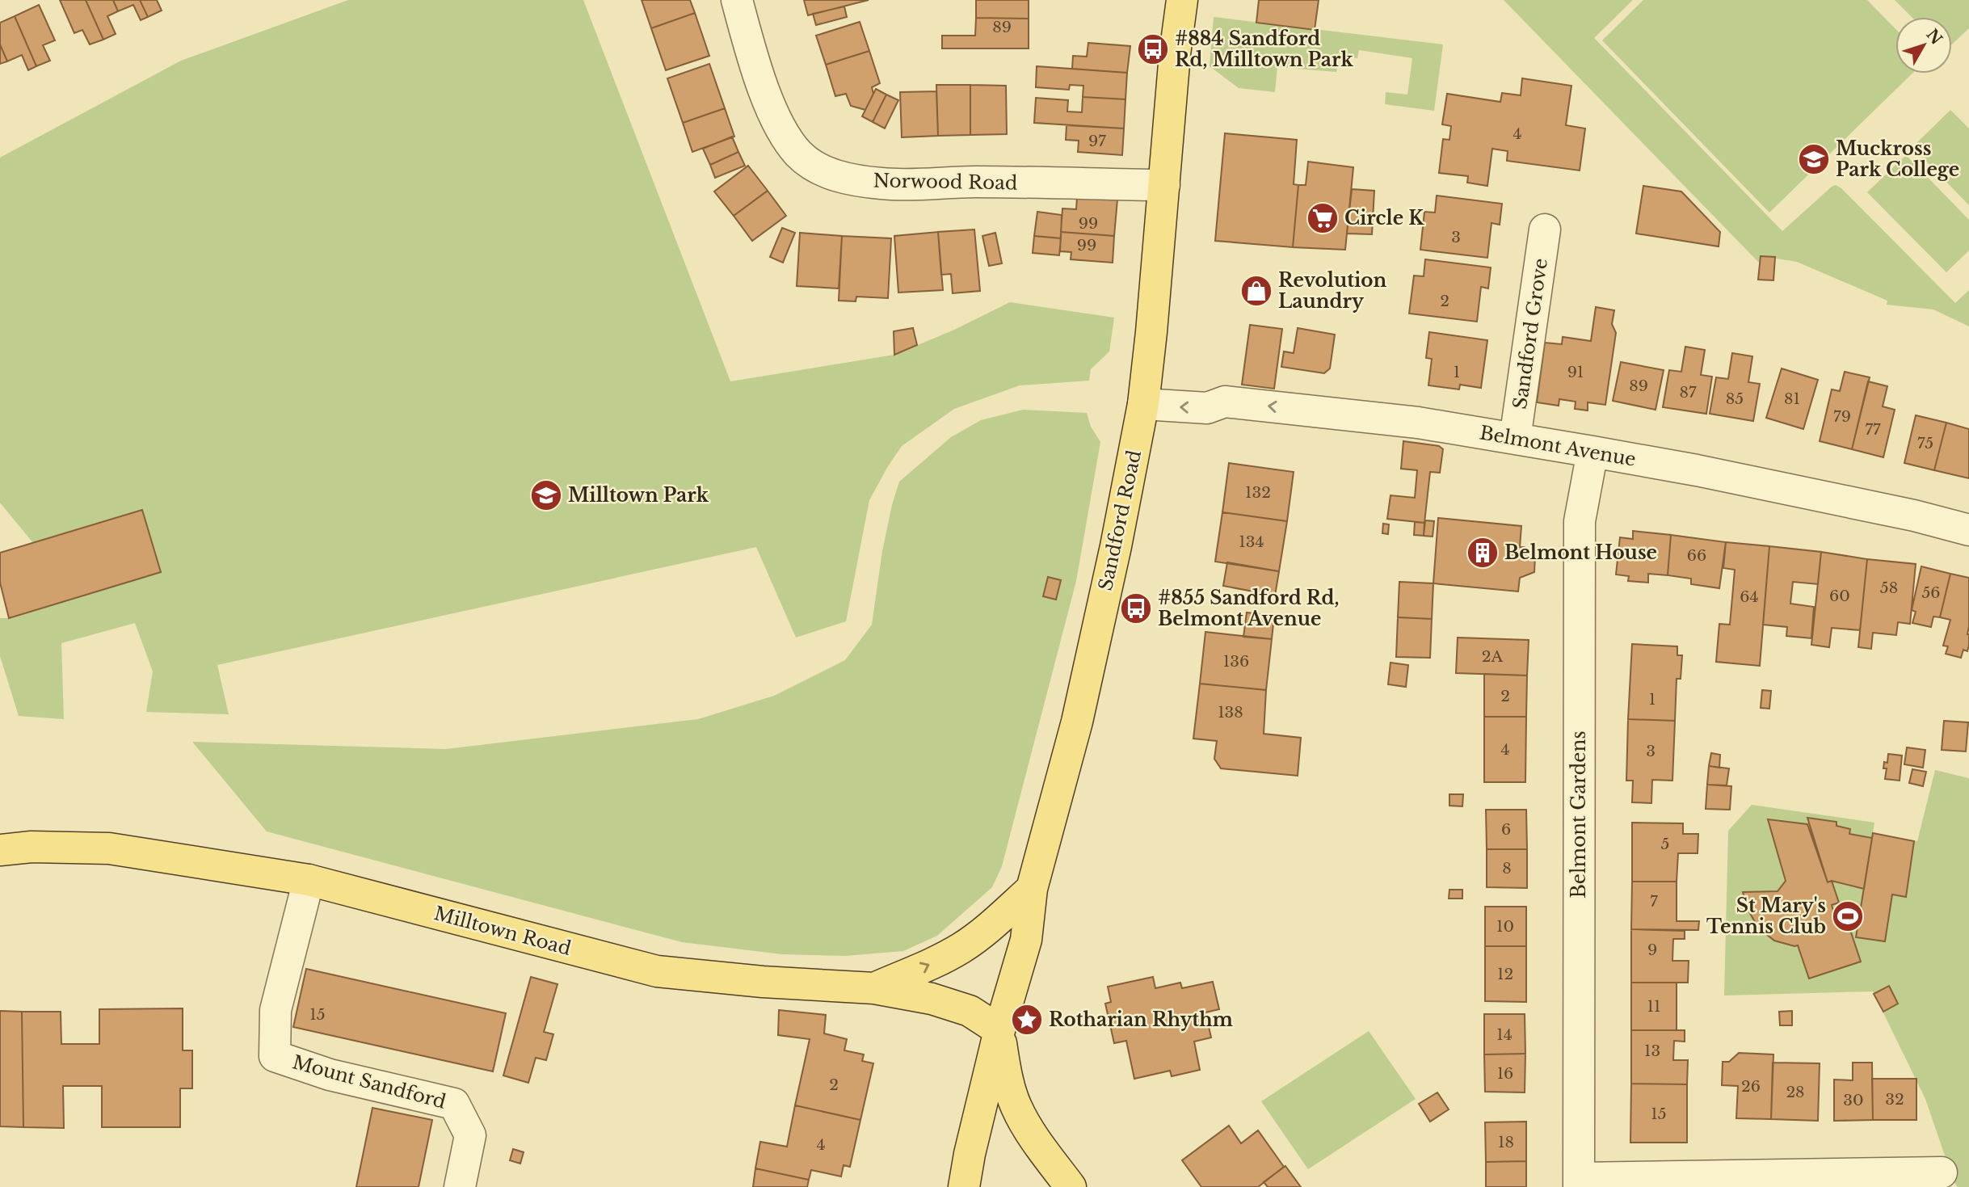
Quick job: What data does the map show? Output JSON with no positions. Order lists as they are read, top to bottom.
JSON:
{
  "streets": {
    "main road": ["Sandford Road", "Milltown Road"],
    "street": [
      "Norwood Road",
      "Sandford Grove",
      "Belmont Avenue",
      "Belmont Gardens",
      "Mount Sandford"
    ]
  },
  "crossings": [
    ["Norwood Road", "Sandford Road"],
    ["Sandford Grove", "Belmont Avenue"],
    ["Belmont Avenue", "Sandford Road"],
    ["Belmont Avenue", "Belmont Gardens"],
    ["Sandford Road", "Milltown Road"],
    ["Milltown Road", "Mount Sandford"]
  ],
  "one_way": ["Belmont Avenue"],
  "places": {
    "bus stop": ["#884 Sandford Rd, Milltown Park", "#855 Sandford Rd, Belmont Avenue"],
    "school or university": ["Muckross Park College", "Milltown Park"],
    "supermarket": ["Circle K"],
    "shop": ["Revolution Laundry"],
    "building": ["Belmont House"],
    "sports": ["St Mary's Tennis Club"],
    "place": ["Rotharian Rhythm"]
  },
  "house_numbers": [
    "89",
    "4",
    "97",
    "99",
    "3",
    "99",
    "2",
    "1",
    "91",
    "89",
    "87",
    "85",
    "81",
    "79",
    "77",
    "75",
    "132",
    "134",
    "66",
    "58",
    "56",
    "60",
    "64",
    "2A",
    "136",
    "2",
    "1",
    "138",
    "4",
    "3",
    "6",
    "5",
    "8",
    "7",
    "10",
    "9",
    "12",
    "11",
    "15",
    "14",
    "13",
    "16",
    "2",
    "26",
    "28",
    "32",
    "30",
    "15",
    "18",
    "4"
  ],
  "north": "top right"
}
